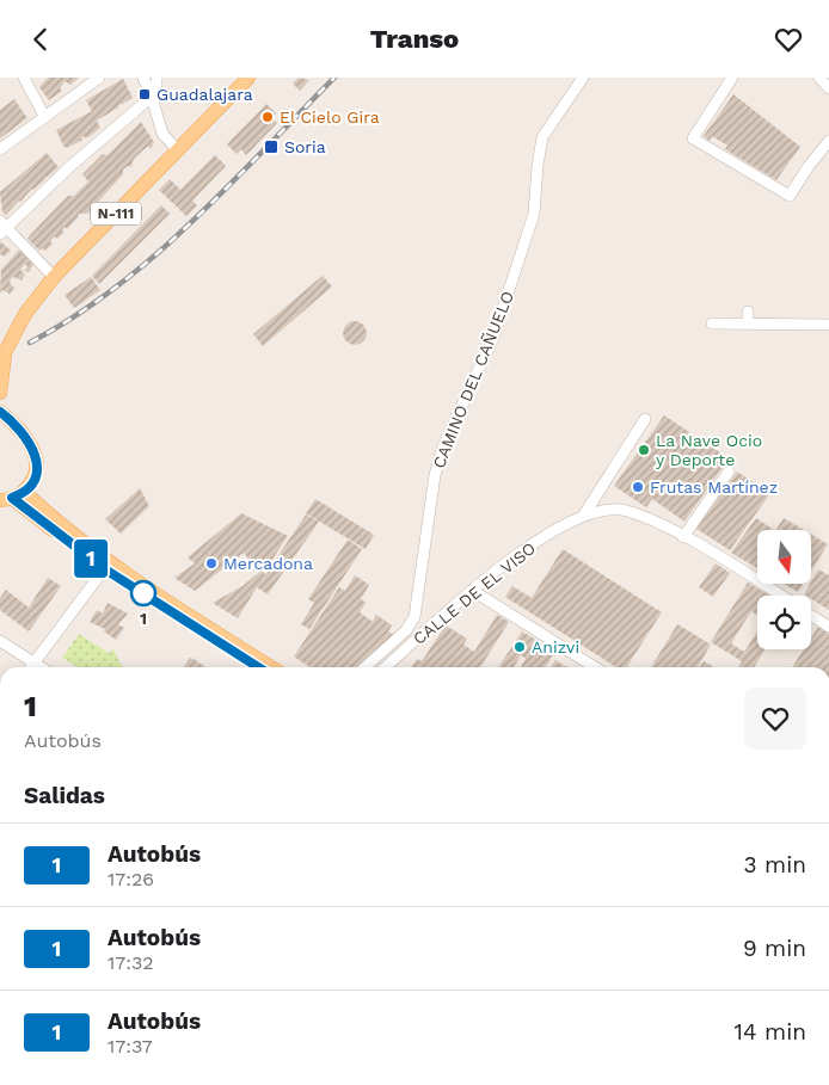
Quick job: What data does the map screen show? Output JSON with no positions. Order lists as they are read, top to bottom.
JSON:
{
  "streets": {
    "main road": ["N-111"],
    "street": ["CAMINO DEL CAÑUELO", "CALLE DE EL VISO"]
  },
  "places": {
    "transit": ["Guadalajara", "Soria"],
    "other": [
      "El Cielo Gira",
      "La Nave Ocio y Deporte",
      "Frutas Martínez",
      "Mercadona",
      "1",
      "Anizvi"
    ]
  },
  "lines": ["bus line 1"],
  "north": "bottom",
  "page": {
    "header": "Transo",
    "on_map": "1",
    "heading": [
      ["1", "Autobús"],
      "Salidas"
    ],
    "list": [
      {
        "mark": "1",
        "name": "Autobús",
        "note": "17:26",
        "value": "3 min"
      },
      {
        "mark": "1",
        "name": "Autobús",
        "note": "17:32",
        "value": "9 min"
      },
      {
        "mark": "1",
        "name": "Autobús",
        "note": "17:37",
        "value": "14 min"
      }
    ]
  }
}
